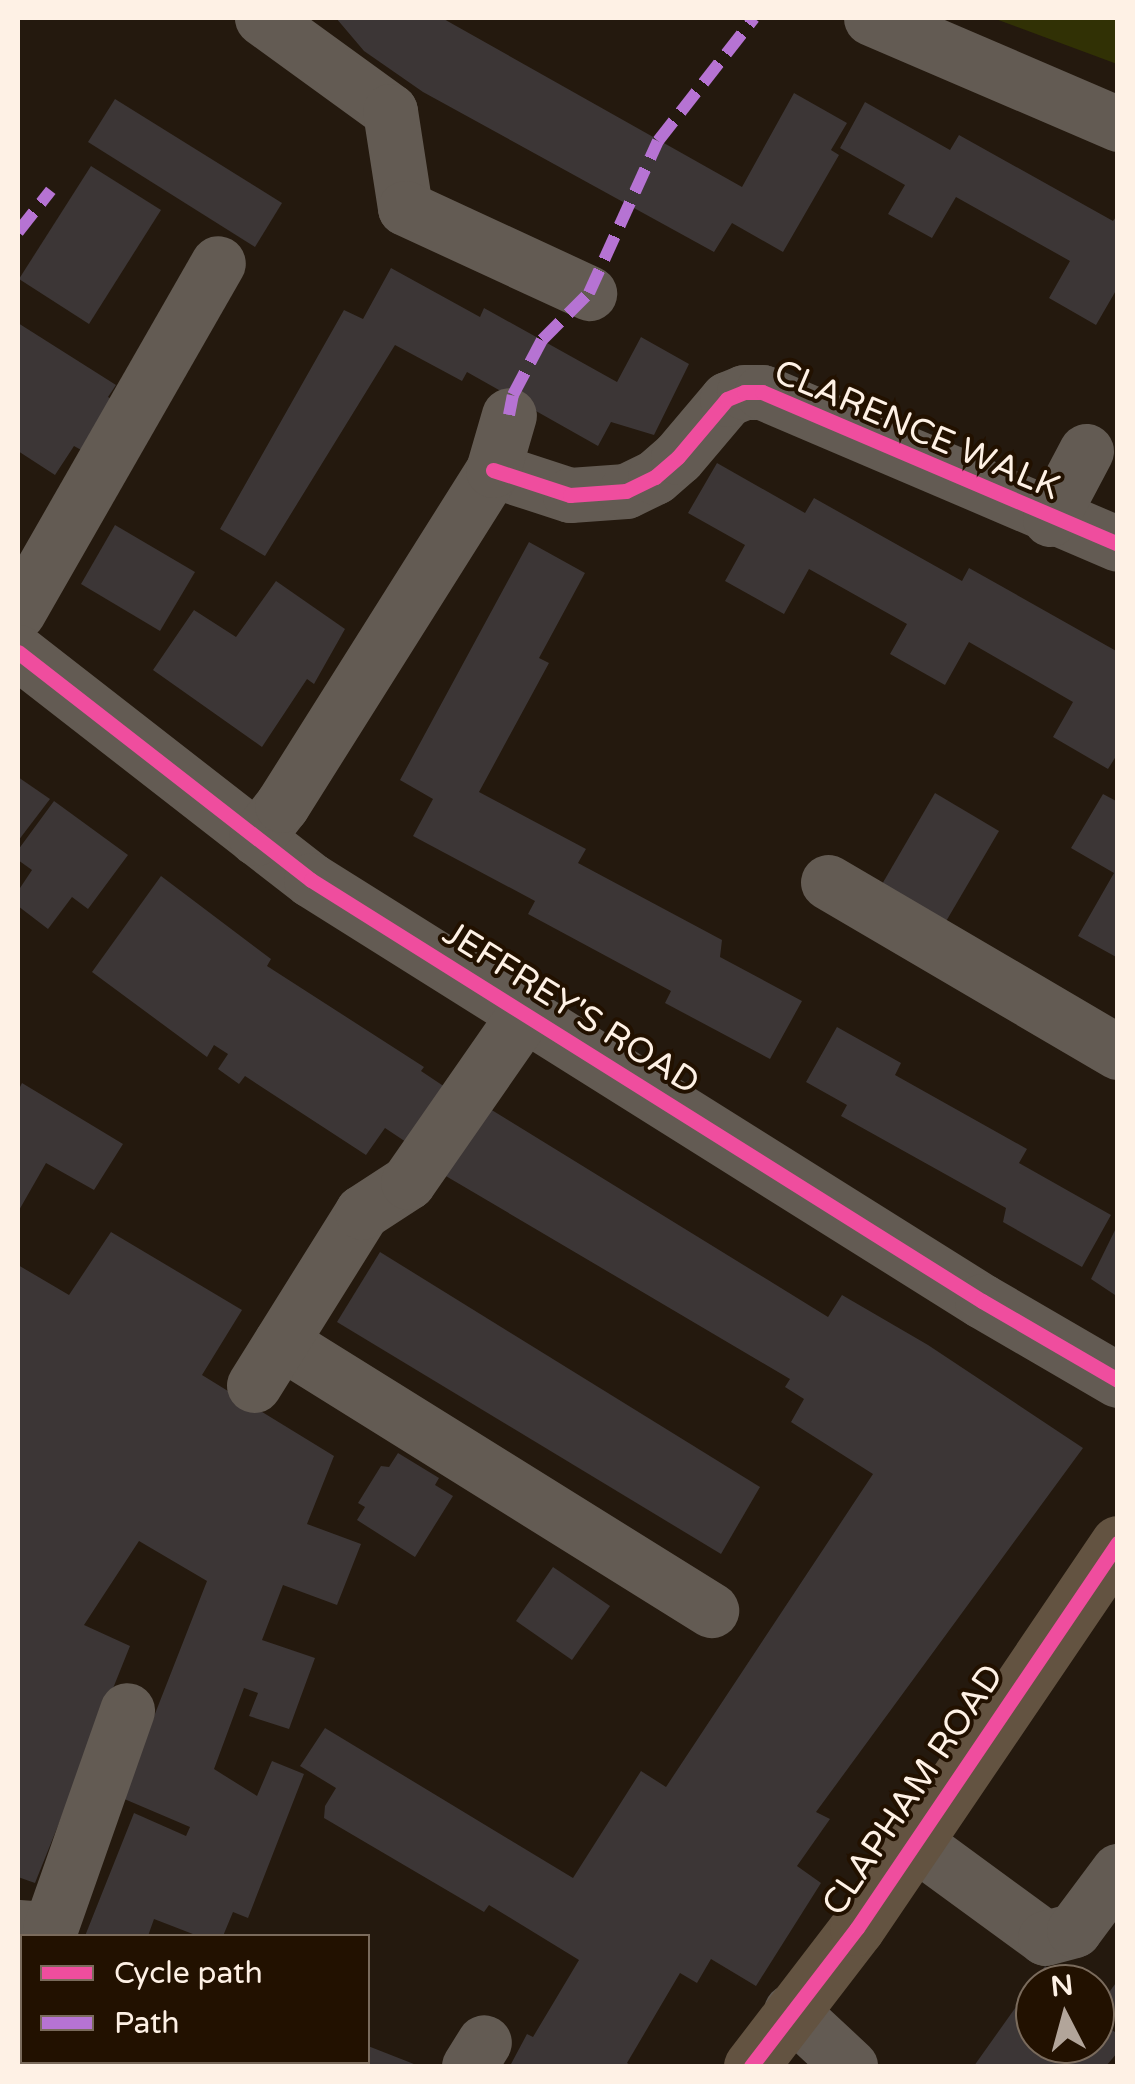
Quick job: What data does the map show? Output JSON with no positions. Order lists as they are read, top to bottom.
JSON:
{
  "streets": {
    "highway": ["CLAPHAM ROAD"],
    "street": ["CLARENCE WALK", "JEFFREY'S ROAD"]
  },
  "legend": ["Cycle path", "Path"],
  "north": "top"
}
